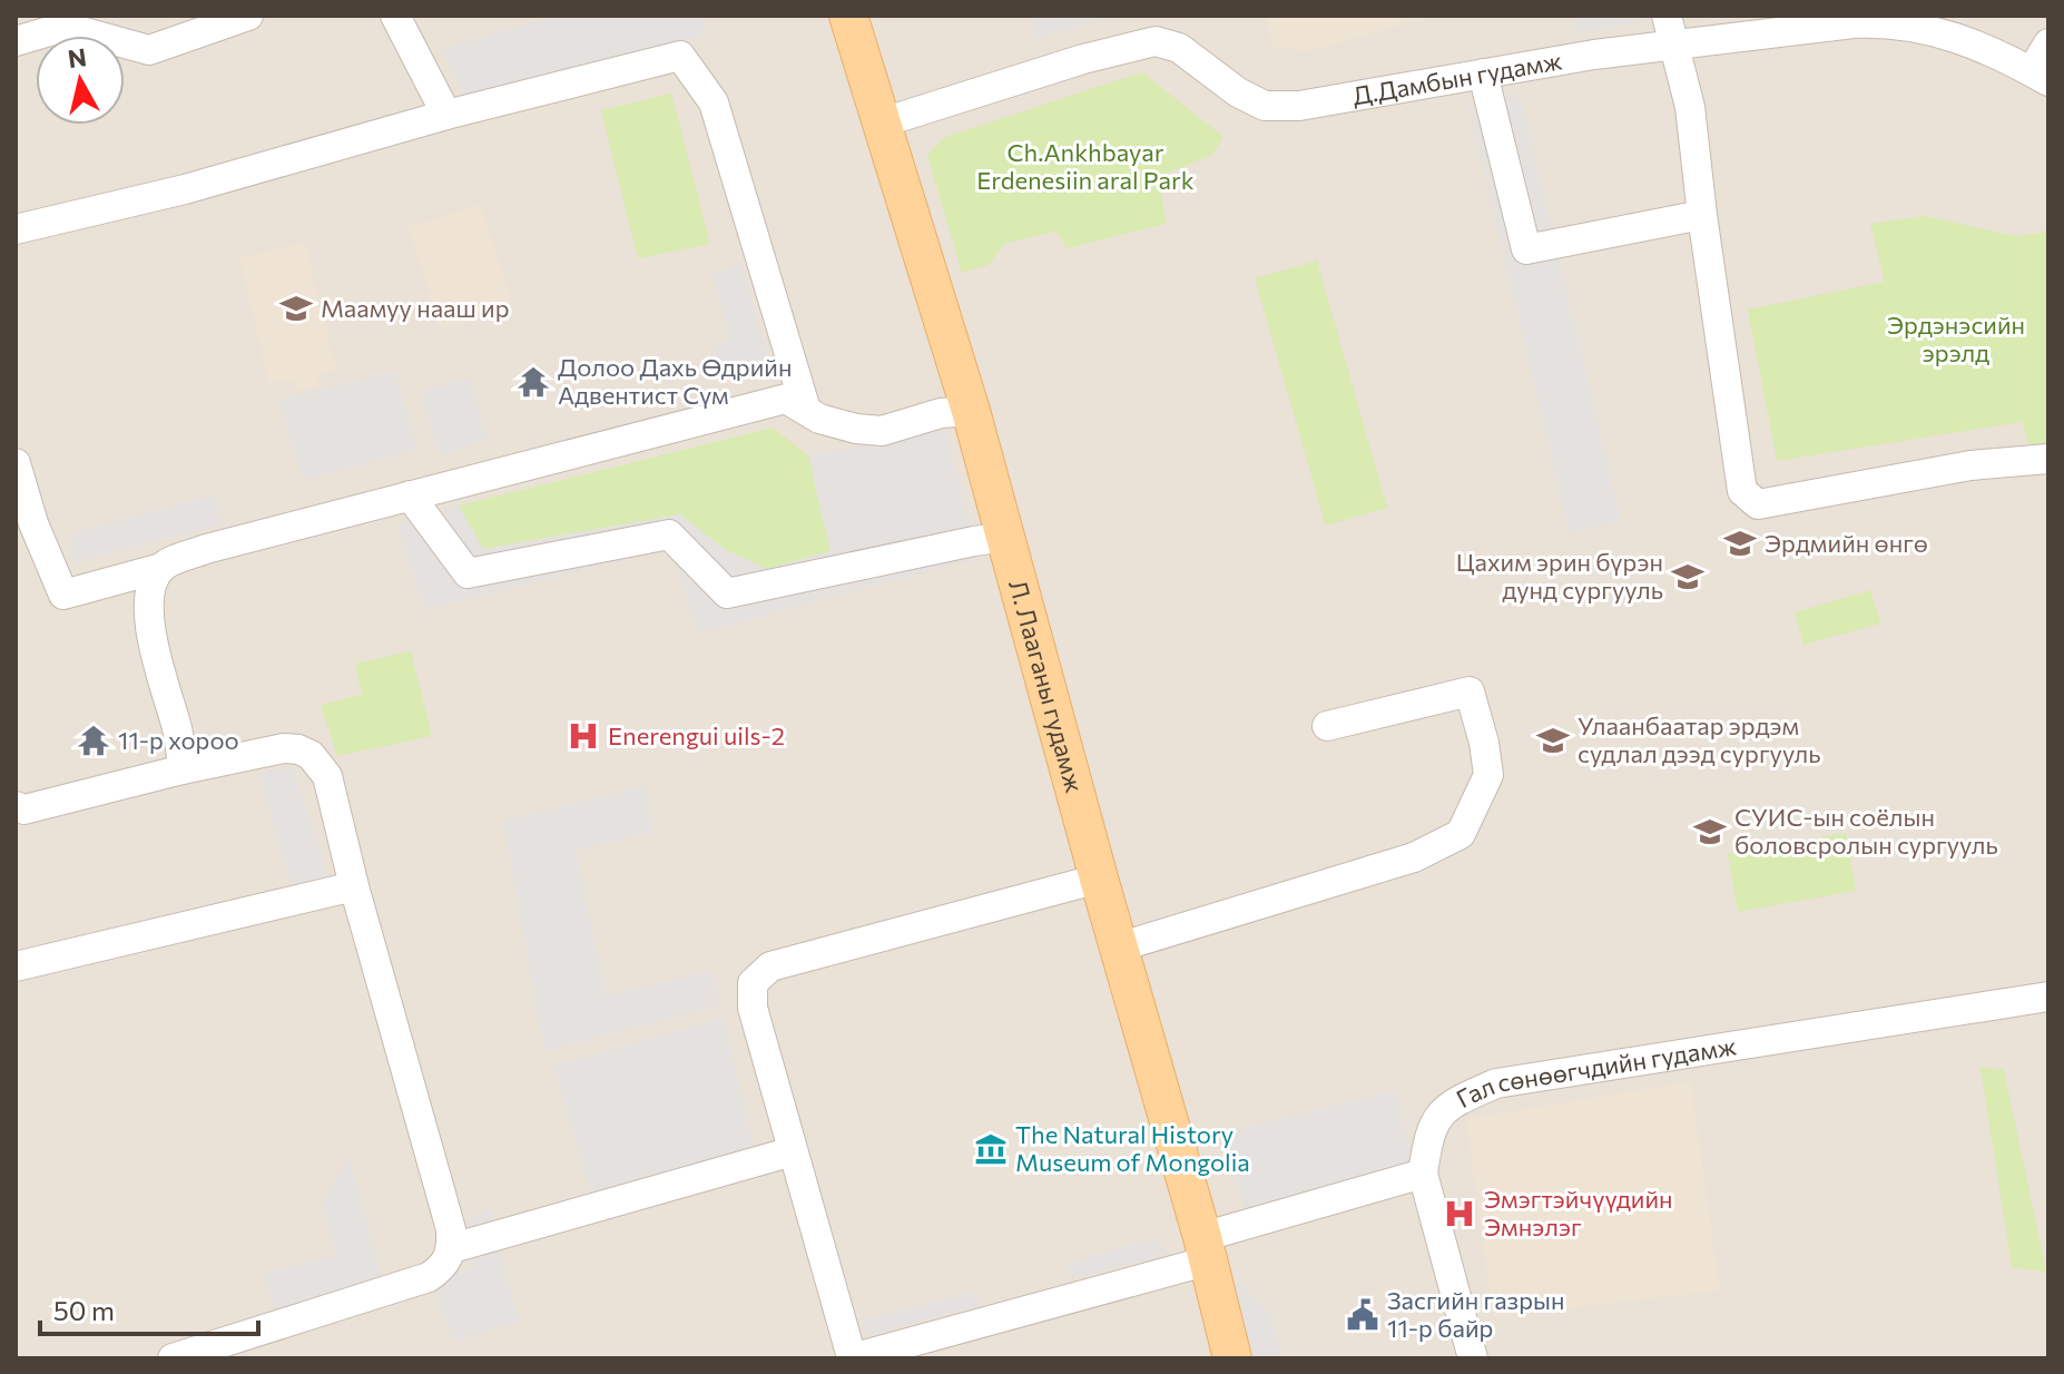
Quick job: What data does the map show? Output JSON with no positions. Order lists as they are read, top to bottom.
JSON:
{
  "streets": {
    "main road": ["Л. Лааганы гудамж"],
    "street": ["Д.Дамбын гудамж", "Гал сөнөөгчдийн гудамж"]
  },
  "crossings": [
    ["Д.Дамбын гудамж", "Л. Лааганы гудамж"]
  ],
  "parks": ["Ch.Ankhbayar Erdenesiin aral Park", "Эрдэнэсийн эрэлд"],
  "places": {
    "school or university": [
      "Маамуу нааш ир",
      "Эрдмийн өнгө",
      "Цахим эрин бүрэн дунд сургууль",
      "Улаанбаатар эрдэм судлал дээд сургууль",
      "СУИС-ын соёлын боловсролын сургууль"
    ],
    "temple": ["Долоо Дахь Өдрийн Адвентист Сүм", "11-р хороо"],
    "hospital": ["Enerengui uils-2", "Эмэгтэйчүүдийн Эмнэлэг"],
    "museum": ["The Natural History Museum of Mongolia"],
    "public building": ["Засгийн газрын 11-р байр"]
  },
  "scale_bar": "50 m",
  "north": "top"
}
